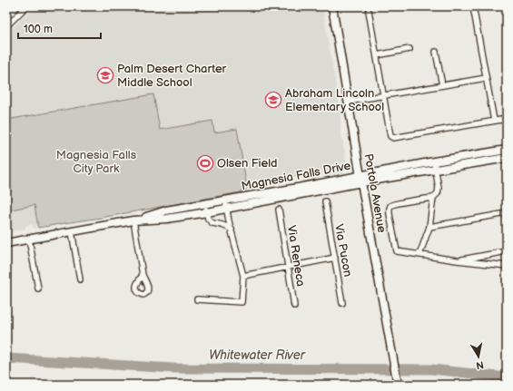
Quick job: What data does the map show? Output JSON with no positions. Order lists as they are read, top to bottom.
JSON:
{
  "streets": {
    "street": [
      "Magnesia Falls Drive",
      "Portola Avenue",
      "Via Pucon",
      "Via Reneca"
    ]
  },
  "crossings": [
    ["Magnesia Falls Drive", "Portola Avenue"]
  ],
  "water": ["Whitewater River"],
  "parks": ["Magnesia Falls City Park"],
  "places": {
    "school or university": ["Palm Desert Charter Middle School", "Abraham Lincoln Elementary School"],
    "sports": ["Olsen Field"]
  },
  "scale_bar": "100 m",
  "north": "bottom"
}
